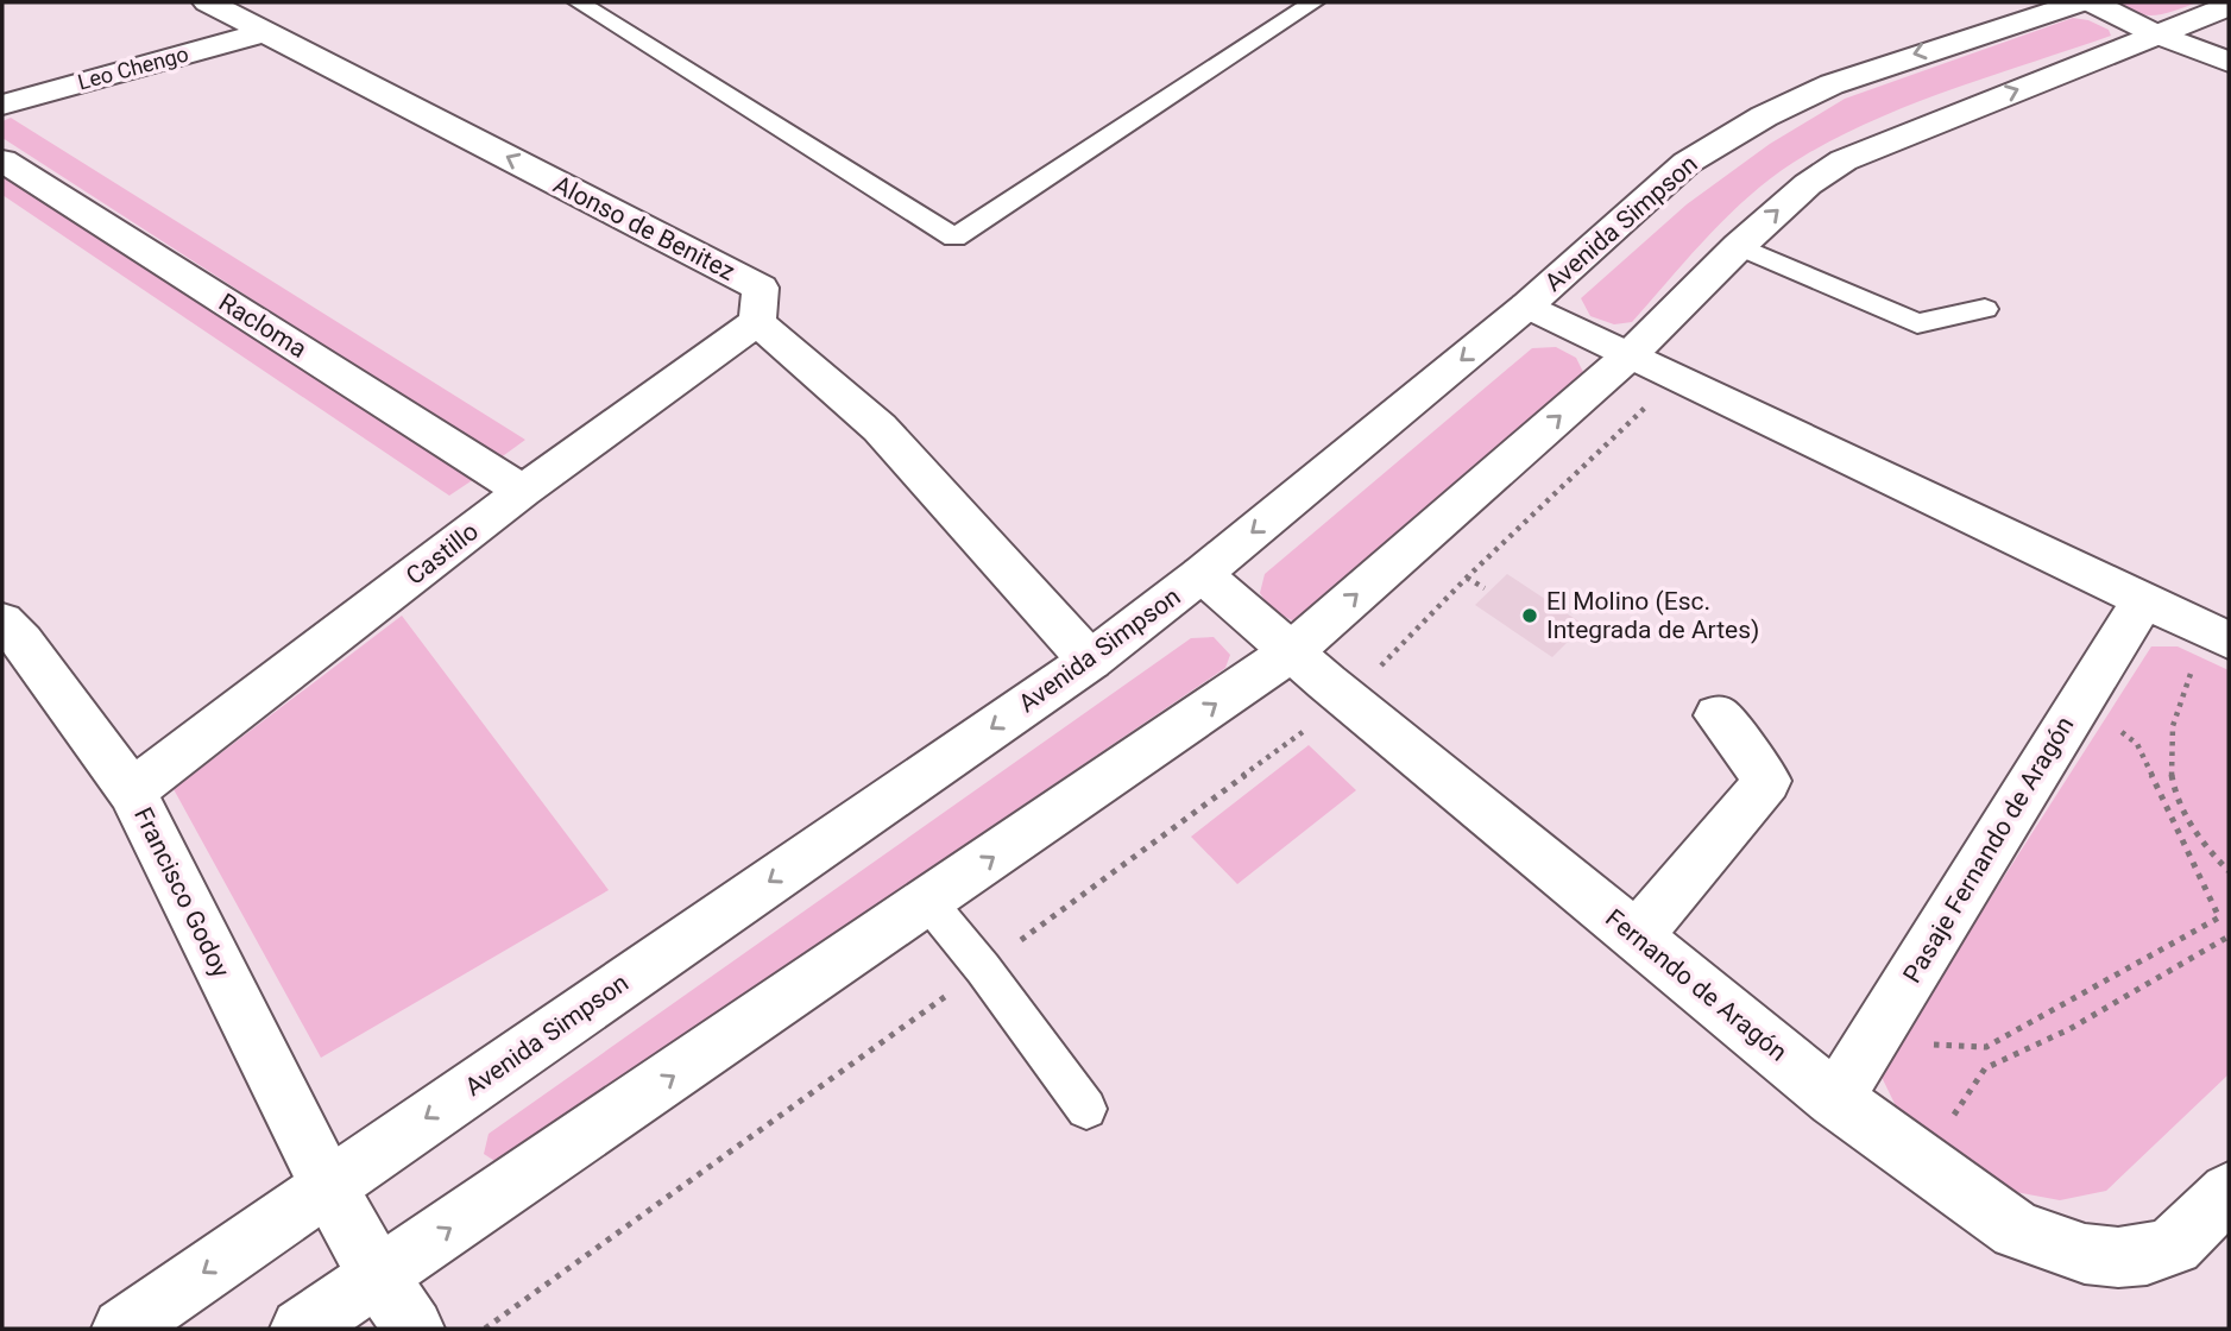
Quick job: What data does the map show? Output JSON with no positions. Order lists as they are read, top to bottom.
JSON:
{
  "streets": {
    "street": [
      "Leo Chengo",
      "Avenida Simpson",
      "Alonso de Benitez",
      "Racloma",
      "Castillo",
      "Pasaje Fernando de Aragón",
      "Francisco Godoy",
      "Fernando de Aragón"
    ]
  },
  "crossings": [
    ["Leo Chengo", "Alonso de Benitez"],
    ["Avenida Simpson", "Francisco Godoy"],
    ["Avenida Simpson", "Fernando de Aragón"],
    ["Alonso de Benitez", "Castillo"],
    ["Racloma", "Castillo"],
    ["Castillo", "Francisco Godoy"],
    ["Pasaje Fernando de Aragón", "Fernando de Aragón"]
  ],
  "one_way": ["Alonso de Benitez"],
  "places": ["El Molino (Esc. Integrada de Artes)"]
}
